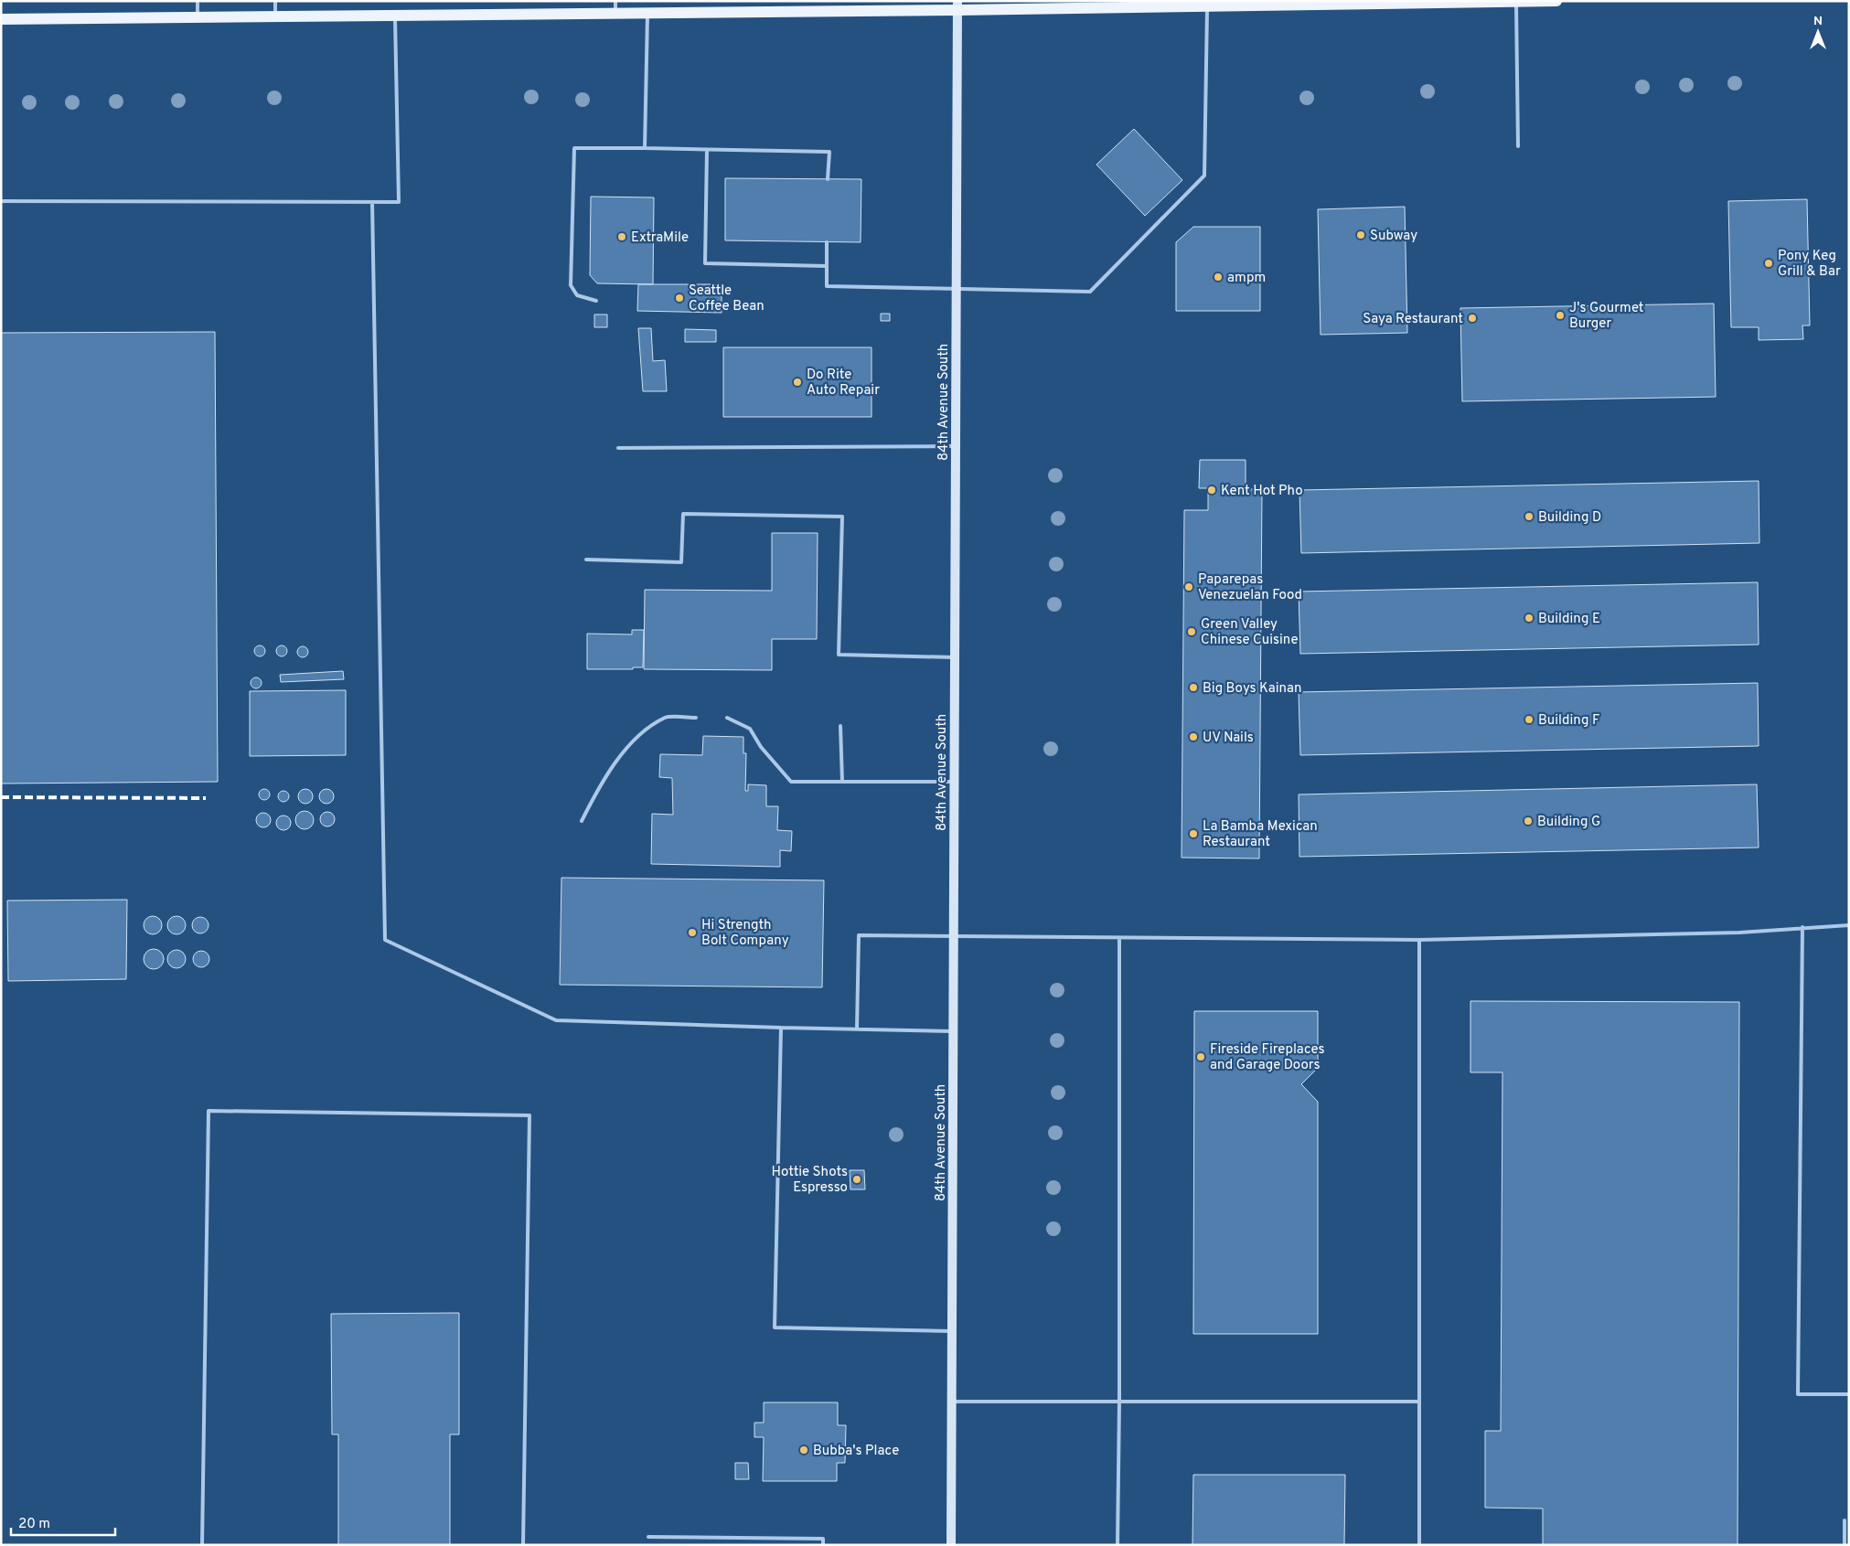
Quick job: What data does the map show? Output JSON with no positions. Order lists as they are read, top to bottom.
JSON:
{
  "streets": {
    "main road": ["84th Avenue South"]
  },
  "places": [
    "Subway",
    "ExtraMile",
    "Pony Keg Grill & Bar",
    "ampm",
    "Seattle Coffee Bean",
    "J's Gourmet Burger",
    "Saya Restaurant",
    "Do Rite Auto Repair",
    "Kent Hot Pho",
    "Building D",
    "Paparepas Venezuelan Food",
    "Building E",
    "Green Valley Chinese Cuisine",
    "Big Boys Kainan",
    "Building F",
    "UV Nails",
    "Building G",
    "La Bamba Mexican Restaurant",
    "Hi Strength Bolt Company",
    "Fireside Fireplaces and Garage Doors",
    "Hottie Shots Espresso",
    "Bubba's Place"
  ],
  "scale_bar": "20 m",
  "north": "top"
}
